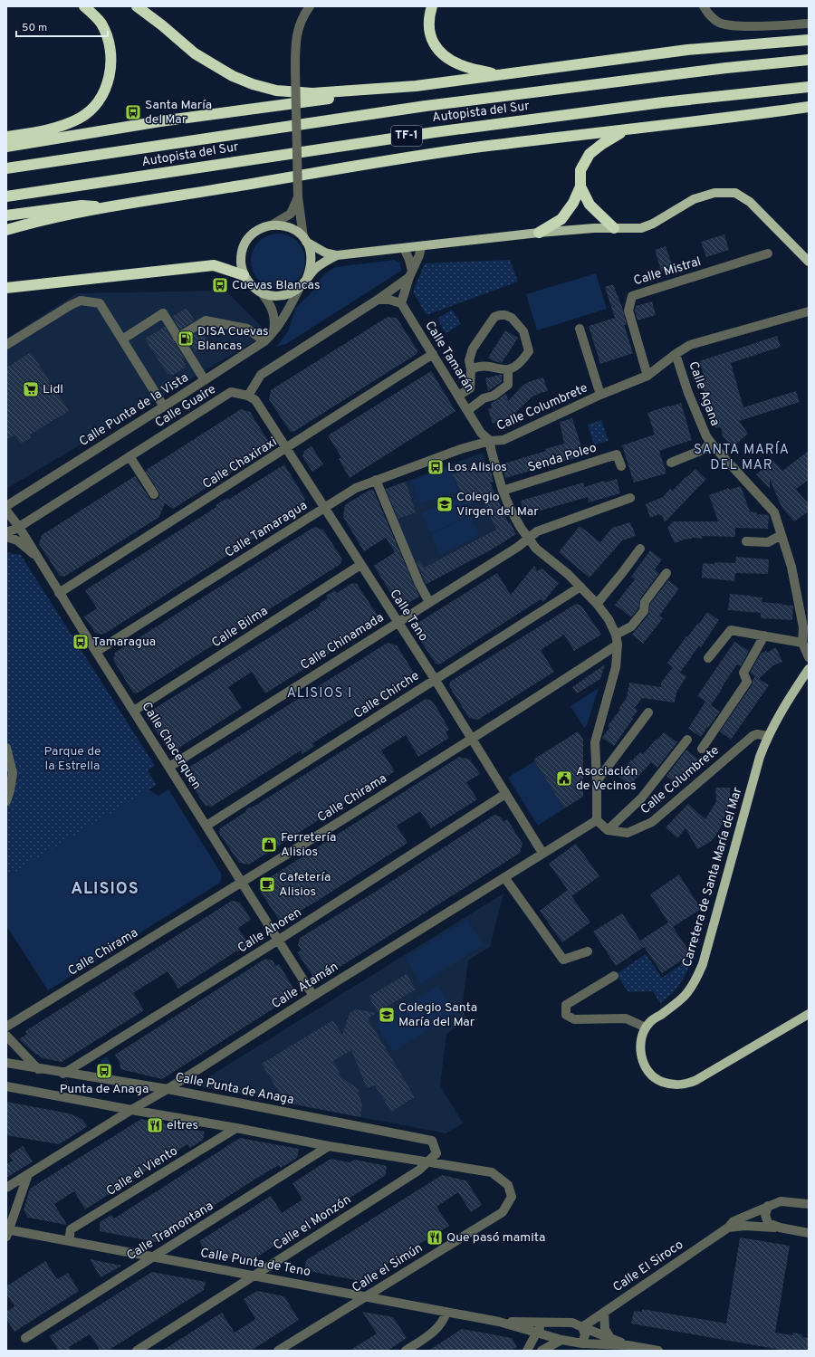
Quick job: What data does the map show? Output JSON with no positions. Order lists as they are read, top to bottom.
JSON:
{
  "streets": {
    "highway": ["Autopista del Sur", "TF-1"],
    "main road": ["Carretera de Santa María del Mar"],
    "street": [
      "Calle Mistral",
      "Calle Tamarán",
      "Calle Agana",
      "Calle Guaire",
      "Calle Columbrete",
      "Calle Punta de la Vista",
      "Senda Poleo",
      "Calle Chaxiraxi",
      "Calle Tamaragua",
      "Calle Tano",
      "Calle Bilma",
      "Calle Chinamada",
      "Calle Chirche",
      "Calle Chacerquen",
      "Calle Chirama",
      "Calle Ahoren",
      "Calle Atamán",
      "Calle Punta de Anaga",
      "Calle el Viento",
      "Calle el Monzón",
      "Calle Tramontana",
      "Calle Punta de Teno",
      "Calle El Siroco",
      "Calle el Simún"
    ]
  },
  "crossings": [
    ["Calle Mistral", "Calle Columbrete"],
    ["Calle Tamarán", "Calle Columbrete"],
    ["Calle Tamarán", "Calle Chaxiraxi"],
    ["Calle Tamarán", "Calle Tamaragua"],
    ["Calle Agana", "Calle Columbrete"],
    ["Calle Guaire", "Calle Tano"],
    ["Calle Guaire", "Calle Chacerquen"],
    ["Calle Columbrete", "Senda Poleo"],
    ["Calle Columbrete", "Calle Tamaragua"],
    ["Calle Columbrete", "Calle Chinamada"],
    ["Calle Columbrete", "Calle Chirche"],
    ["Calle Columbrete", "Calle Chirama"],
    ["Calle Columbrete", "Carretera de Santa María del Mar"],
    ["Calle Columbrete", "Calle Atamán"],
    ["Calle Chaxiraxi", "Calle Tano"],
    ["Calle Chaxiraxi", "Calle Chacerquen"],
    ["Calle Tamaragua", "Calle Tano"],
    ["Calle Tamaragua", "Calle Chacerquen"],
    ["Calle Tano", "Calle Bilma"],
    ["Calle Tano", "Calle Chinamada"],
    ["Calle Tano", "Calle Chirche"],
    ["Calle Tano", "Calle Chirama"],
    ["Calle Tano", "Calle Ahoren"],
    ["Calle Tano", "Calle Atamán"],
    ["Calle Bilma", "Calle Chacerquen"],
    ["Calle Chinamada", "Calle Chacerquen"],
    ["Calle Chirche", "Calle Chacerquen"],
    ["Calle Chacerquen", "Calle Chirama"],
    ["Calle Chacerquen", "Calle Ahoren"],
    ["Calle Chacerquen", "Calle Atamán"],
    ["Calle Ahoren", "Calle Punta de Anaga"],
    ["Calle Atamán", "Calle Punta de Anaga"],
    ["Calle Punta de Anaga", "Calle el Monzón"],
    ["Calle Punta de Anaga", "Calle el Simún"],
    ["Calle el Viento", "Calle Punta de Teno"],
    ["Calle el Monzón", "Calle Punta de Teno"],
    ["Calle el Monzón", "Calle el Simún"],
    ["Calle Tramontana", "Calle Punta de Teno"],
    ["Calle Punta de Teno", "Calle El Siroco"],
    ["Calle Punta de Teno", "Calle el Simún"]
  ],
  "districts": ["SANTA MARÍA DEL MAR", "ALISIOS I", "ALISIOS"],
  "parks": ["Parque de la Estrella"],
  "places": {
    "bus stop": [
      "Santa María del Mar",
      "Cuevas Blancas",
      "Los Alisios",
      "Tamaragua",
      "Punta de Anaga"
    ],
    "fuel station": ["DISA Cuevas Blancas"],
    "supermarket": ["Lidl"],
    "school or university": ["Colegio Virgen del Mar", "Colegio Santa María del Mar"],
    "public building": ["Asociación de Vecinos"],
    "shop": ["Ferretería Alisios"],
    "cafe": ["Cafetería Alisios"],
    "restaurant": ["eltres", "Que pasó mamita"]
  },
  "scale_bar": "50 m"
}
